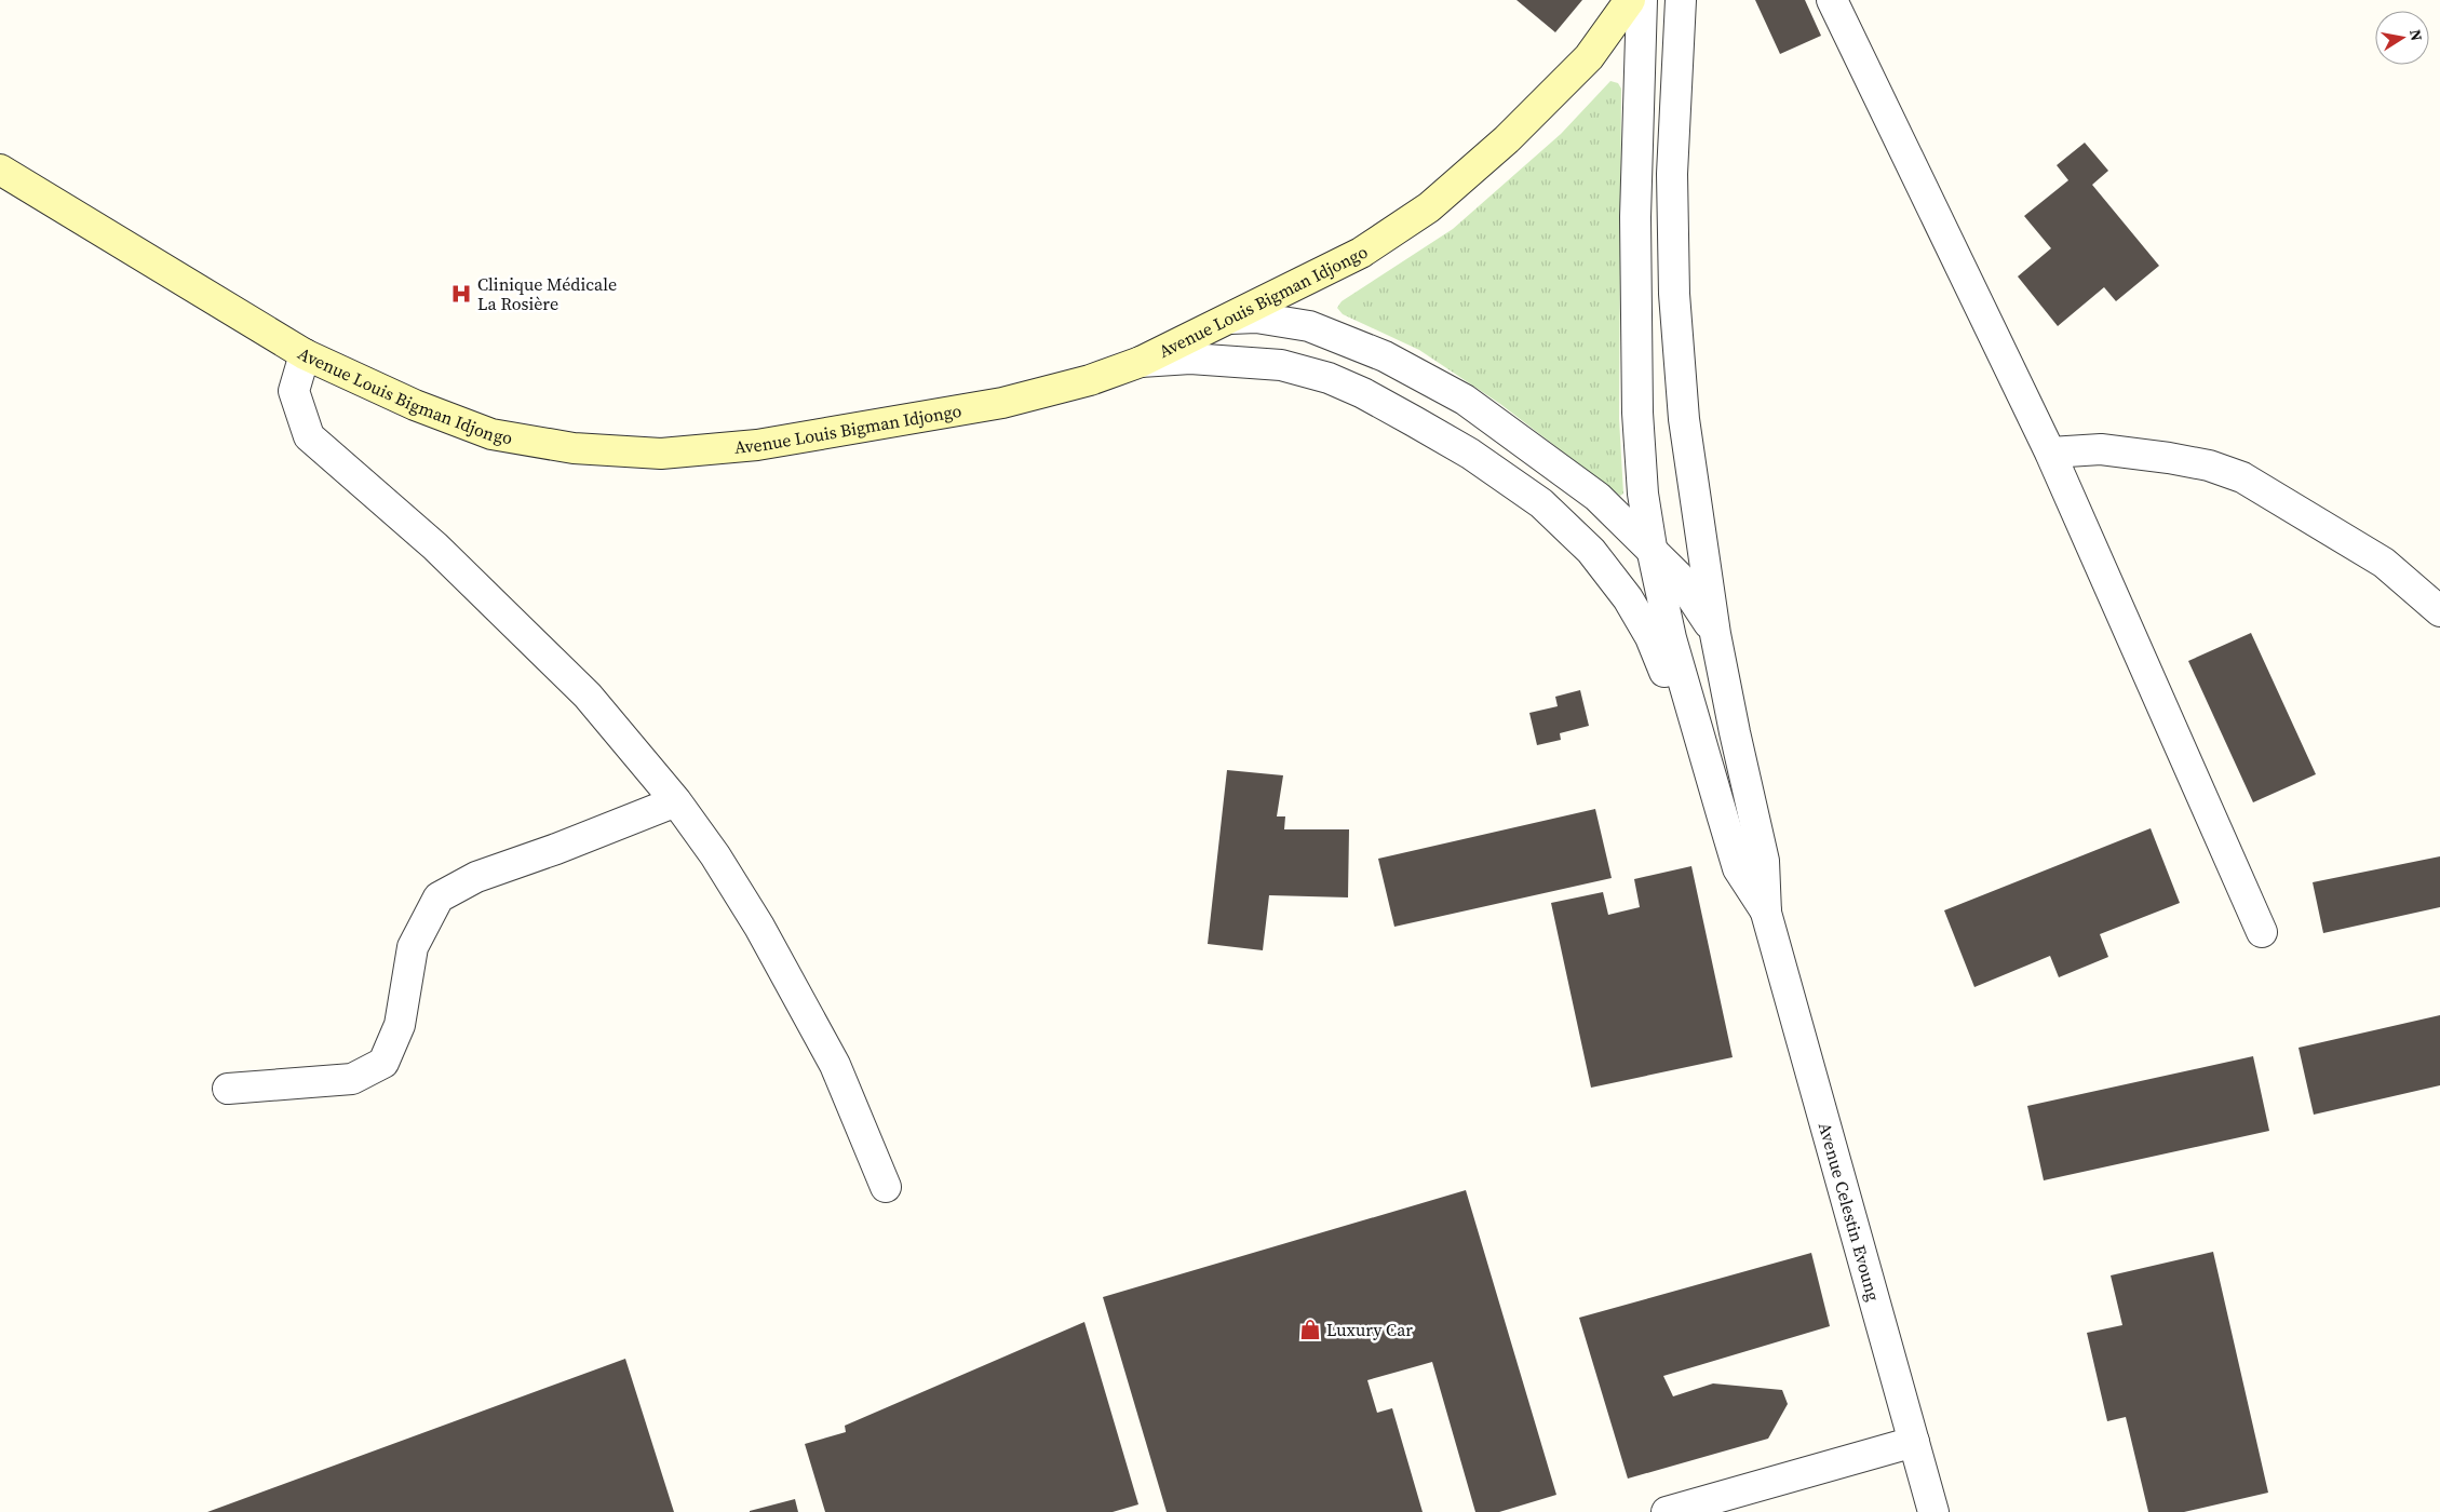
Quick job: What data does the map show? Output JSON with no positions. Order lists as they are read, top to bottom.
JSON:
{
  "streets": {
    "main road": ["Avenue Louis Bigman Idjongo"],
    "street": ["Avenue Celestin Evoung"]
  },
  "places": {
    "hospital": ["Clinique Médicale La Rosière"],
    "shop": ["Luxury Car"]
  },
  "north": "right"
}
